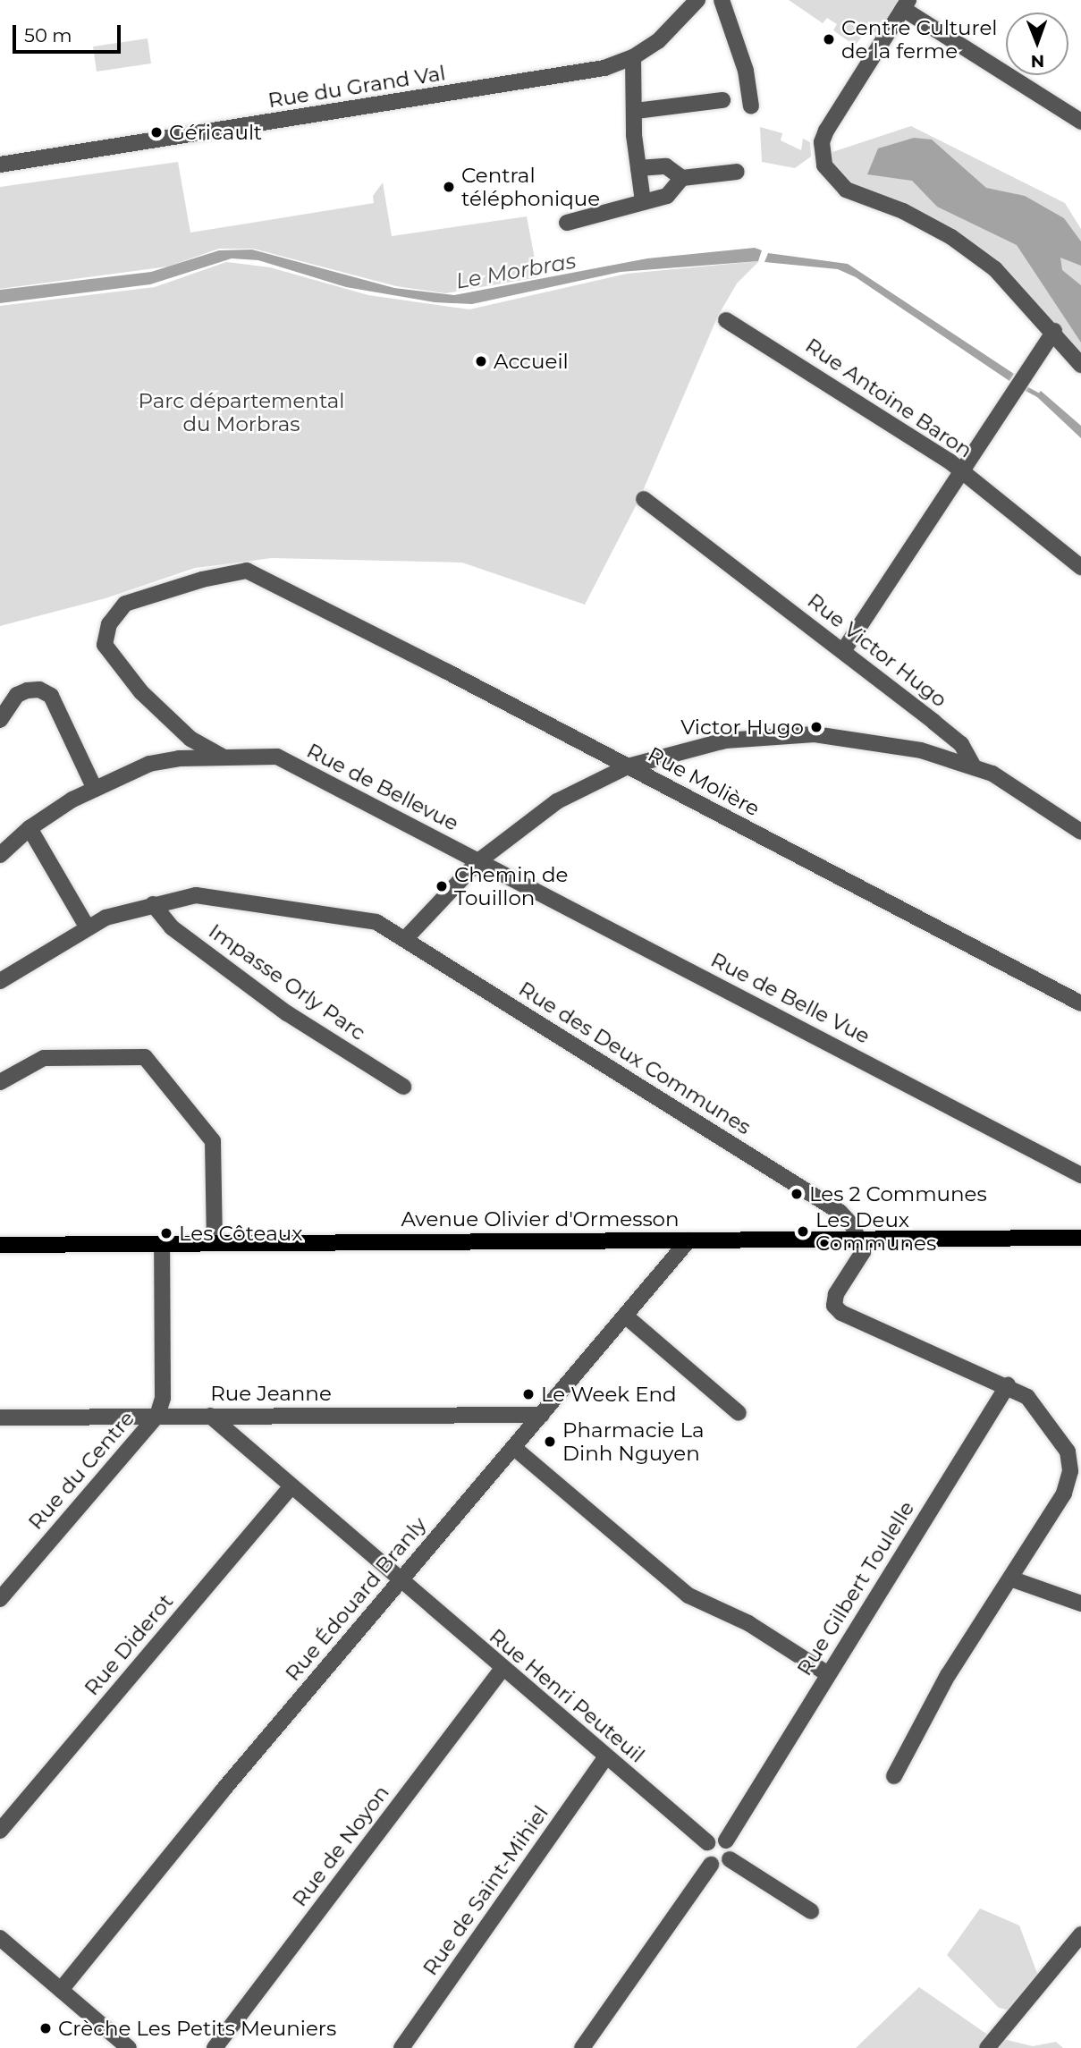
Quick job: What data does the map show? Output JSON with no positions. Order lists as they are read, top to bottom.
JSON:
{
  "streets": {
    "main road": ["Avenue Olivier d'Ormesson"],
    "street": [
      "Rue du Grand Val",
      "Rue Antoine Baron",
      "Rue Victor Hugo",
      "Rue Molière",
      "Rue de Bellevue",
      "Impasse Orly Parc",
      "Rue de Belle Vue",
      "Rue des Deux Communes",
      "Rue Jeanne",
      "Rue du Centre",
      "Rue Gilbert Toulelle",
      "Rue Édouard Branly",
      "Rue Diderot",
      "Rue Henri Peuteuil",
      "Rue de Noyon",
      "Rue de Saint-Mihiel"
    ]
  },
  "crossings": [
    ["Rue Molière", "Rue de Bellevue"],
    ["Rue de Bellevue", "Rue de Belle Vue"],
    ["Impasse Orly Parc", "Rue des Deux Communes"],
    ["Rue des Deux Communes", "Avenue Olivier d'Ormesson"],
    ["Avenue Olivier d'Ormesson", "Rue du Centre"],
    ["Avenue Olivier d'Ormesson", "Rue Édouard Branly"],
    ["Rue Jeanne", "Rue du Centre"],
    ["Rue Jeanne", "Rue Édouard Branly"],
    ["Rue Jeanne", "Rue Henri Peuteuil"],
    ["Rue Gilbert Toulelle", "Rue Henri Peuteuil"],
    ["Rue Édouard Branly", "Rue Henri Peuteuil"],
    ["Rue Diderot", "Rue Henri Peuteuil"],
    ["Rue Henri Peuteuil", "Rue de Noyon"],
    ["Rue Henri Peuteuil", "Rue de Saint-Mihiel"]
  ],
  "water": ["Le Morbras"],
  "parks": ["Parc départemental du Morbras"],
  "places": [
    "Centre Culturel de la ferme",
    "Géricault",
    "Central téléphonique",
    "Accueil",
    "Victor Hugo",
    "Chemin de Touillon",
    "Les 2 Communes",
    "Les Deux Communes",
    "Les Côteaux",
    "Le Week End",
    "Pharmacie La Dinh Nguyen",
    "Crèche Les Petits Meuniers"
  ],
  "scale_bar": "50 m",
  "north": "bottom"
}
